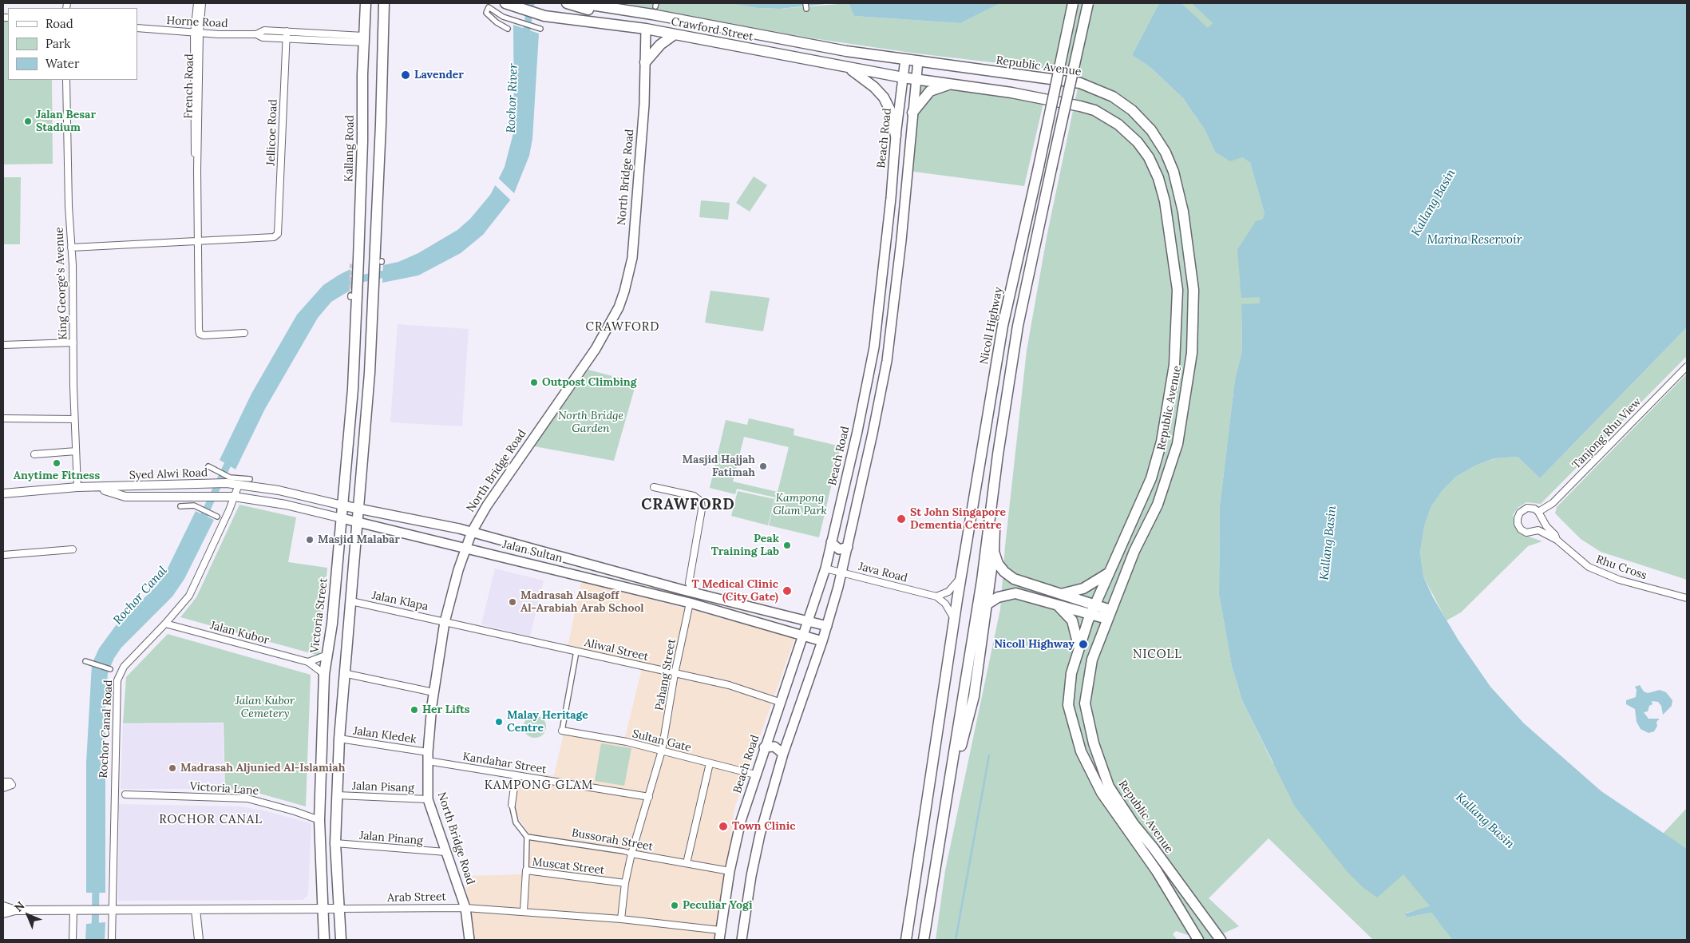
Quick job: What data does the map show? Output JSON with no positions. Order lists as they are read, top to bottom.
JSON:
{
  "streets": {
    "main road": [
      "Crawford Street",
      "Republic Avenue",
      "Beach Road",
      "Kallang Road",
      "North Bridge Road",
      "Nicoll Highway",
      "Jalan Sultan",
      "Victoria Street"
    ],
    "street": [
      "Horne Road",
      "French Road",
      "Jellicoe Road",
      "King George's Avenue",
      "Tanjong Rhu View",
      "Syed Alwi Road",
      "Rhu Cross",
      "Java Road",
      "Jalan Klapa",
      "Jalan Kubor",
      "Aliwal Street",
      "Pahang Street",
      "Rochor Canal Road",
      "Jalan Kledek",
      "Sultan Gate",
      "Kandahar Street",
      "Jalan Pisang",
      "Victoria Lane",
      "Jalan Pinang",
      "Bussorah Street",
      "Muscat Street",
      "Arab Street"
    ]
  },
  "crossings": [
    ["Horne Road", "French Road"],
    ["Horne Road", "Jellicoe Road"],
    ["Horne Road", "Kallang Road"],
    ["Crawford Street", "Republic Avenue"],
    ["Crawford Street", "Beach Road"],
    ["Crawford Street", "North Bridge Road"],
    ["French Road", "Jellicoe Road"],
    ["Beach Road", "Jalan Sultan"],
    ["Beach Road", "Java Road"],
    ["Beach Road", "Aliwal Street"],
    ["Beach Road", "Sultan Gate"],
    ["Beach Road", "Bussorah Street"],
    ["Beach Road", "Arab Street"],
    ["Kallang Road", "Victoria Street"],
    ["North Bridge Road", "Jalan Sultan"],
    ["North Bridge Road", "Jalan Klapa"],
    ["North Bridge Road", "Aliwal Street"],
    ["North Bridge Road", "Jalan Kledek"],
    ["North Bridge Road", "Kandahar Street"],
    ["North Bridge Road", "Jalan Pisang"],
    ["North Bridge Road", "Jalan Pinang"],
    ["North Bridge Road", "Arab Street"],
    ["King George's Avenue", "Syed Alwi Road"],
    ["Tanjong Rhu View", "Rhu Cross"],
    ["Syed Alwi Road", "Jalan Sultan"],
    ["Syed Alwi Road", "Rochor Canal Road"],
    ["Jalan Sultan", "Victoria Street"],
    ["Jalan Sultan", "Pahang Street"],
    ["Jalan Sultan", "Rochor Canal Road"],
    ["Jalan Klapa", "Aliwal Street"],
    ["Victoria Street", "Jalan Kubor"],
    ["Victoria Street", "Victoria Lane"],
    ["Victoria Street", "Arab Street"],
    ["Jalan Kubor", "Rochor Canal Road"],
    ["Aliwal Street", "Pahang Street"],
    ["Pahang Street", "Sultan Gate"],
    ["Pahang Street", "Kandahar Street"],
    ["Pahang Street", "Bussorah Street"],
    ["Pahang Street", "Muscat Street"],
    ["Pahang Street", "Arab Street"],
    ["Rochor Canal Road", "Arab Street"],
    ["Jalan Kledek", "Kandahar Street"],
    ["Muscat Street", "Arab Street"]
  ],
  "districts": [
    "CRAWFORD",
    "CRAWFORD",
    "NICOLL",
    "KAMPONG GLAM",
    "ROCHOR CANAL"
  ],
  "water": [
    "Rochor River",
    "Kallang Basin",
    "Marina Reservoir",
    "Rochor Canal"
  ],
  "parks": ["North Bridge Garden", "Kampong Glam Park", "Jalan Kubor Cemetery"],
  "places": [
    "Lavender",
    "Jalan Besar Stadium",
    "Outpost Climbing",
    "Anytime Fitness",
    "Masjid Hajjah Fatimah",
    "St John Singapore Dementia Centre",
    "Masjid Malabar",
    "Peak Training Lab",
    "T Medical Clinic (City Gate)",
    "Madrasah Alsagoff Al-Arabiah Arab School",
    "Nicoll Highway",
    "Her Lifts",
    "Malay Heritage Centre",
    "Madrasah Aljunied Al-Islamiah",
    "Town Clinic",
    "Peculiar Yogi"
  ],
  "legend": ["Road", "Park", "Water"],
  "north": "top left"
}
